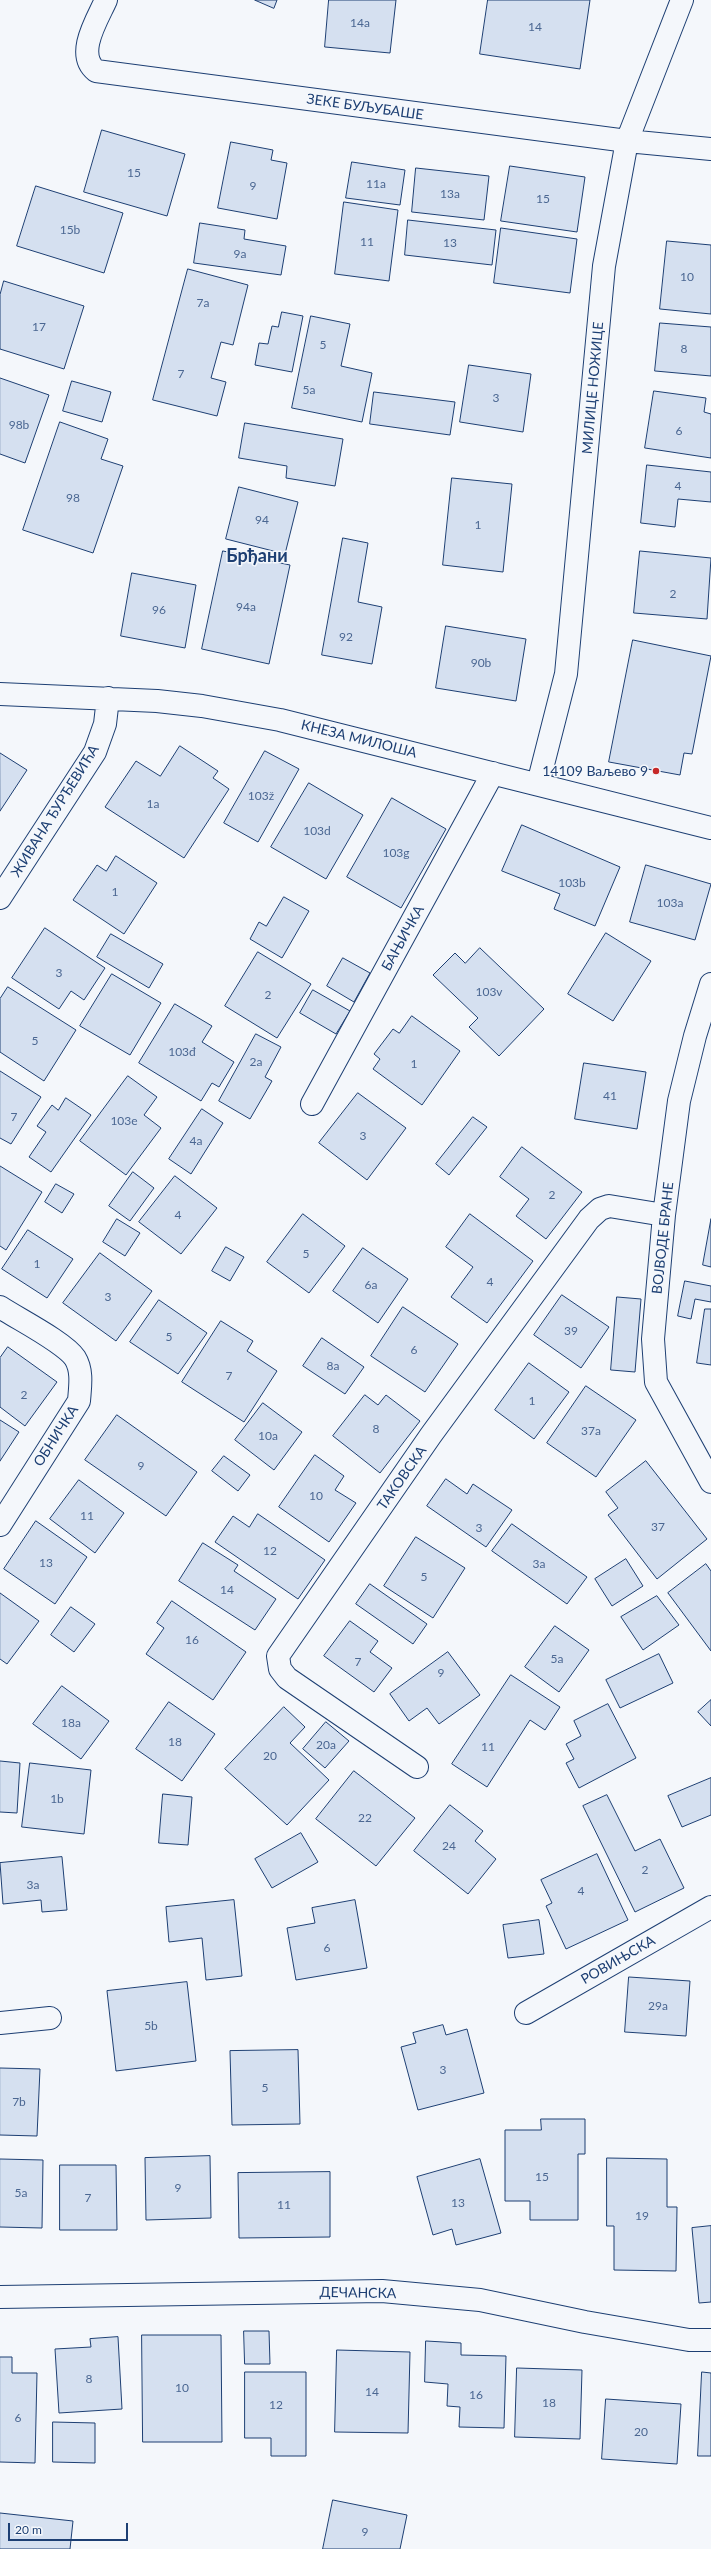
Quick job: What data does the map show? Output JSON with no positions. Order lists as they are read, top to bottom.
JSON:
{
  "streets": {
    "street": [
      "ЗЕКЕ БУЉУБАШЕ",
      "МИЛИЦЕ НОЖИЦЕ",
      "КНЕЗА МИЛОША",
      "ЖИВАНА ЂУРЂЕВИЋА",
      "БАЊИЧКА",
      "ВОЈВОДЕ БРАНЕ",
      "ОБНИЧКА",
      "ТАКОВСКА",
      "РОВИЊСКА",
      "ДЕЧАНСКА"
    ]
  },
  "crossings": [
    ["ЗЕКЕ БУЉУБАШЕ", "МИЛИЦЕ НОЖИЦЕ"],
    ["МИЛИЦЕ НОЖИЦЕ", "КНЕЗА МИЛОША"],
    ["КНЕЗА МИЛОША", "ЖИВАНА ЂУРЂЕВИЋА"],
    ["КНЕЗА МИЛОША", "БАЊИЧКА"],
    ["ВОЈВОДЕ БРАНЕ", "ТАКОВСКА"]
  ],
  "districts": ["Брђани"],
  "places": ["14109 Ваљево 9"],
  "house_numbers": [
    "14a",
    "14",
    "15",
    "11a",
    "9",
    "13a",
    "15",
    "15b",
    "11",
    "13",
    "9a",
    "10",
    "7a",
    "17",
    "5",
    "8",
    "7",
    "5a",
    "3",
    "98b",
    "6",
    "4",
    "98",
    "94",
    "1",
    "2",
    "94a",
    "96",
    "92",
    "90b",
    "103ž",
    "1a",
    "103d",
    "103g",
    "103b",
    "1",
    "103a",
    "3",
    "103v",
    "2",
    "5",
    "103đ",
    "2a",
    "1",
    "41",
    "7",
    "103e",
    "3",
    "4a",
    "2",
    "4",
    "5",
    "1",
    "4",
    "6a",
    "3",
    "39",
    "5",
    "6",
    "8a",
    "7",
    "2",
    "1",
    "8",
    "37a",
    "10a",
    "9",
    "10",
    "11",
    "37",
    "3",
    "12",
    "13",
    "3a",
    "5",
    "14",
    "16",
    "5a",
    "7",
    "9",
    "18a",
    "18",
    "20a",
    "11",
    "20",
    "1b",
    "22",
    "24",
    "2",
    "3a",
    "4",
    "6",
    "29a",
    "5b",
    "3",
    "5",
    "7b",
    "15",
    "9",
    "5a",
    "7",
    "13",
    "11",
    "19",
    "8",
    "10",
    "14",
    "16",
    "18",
    "12",
    "6",
    "20",
    "9"
  ],
  "scale_bar": "20 m"
}
